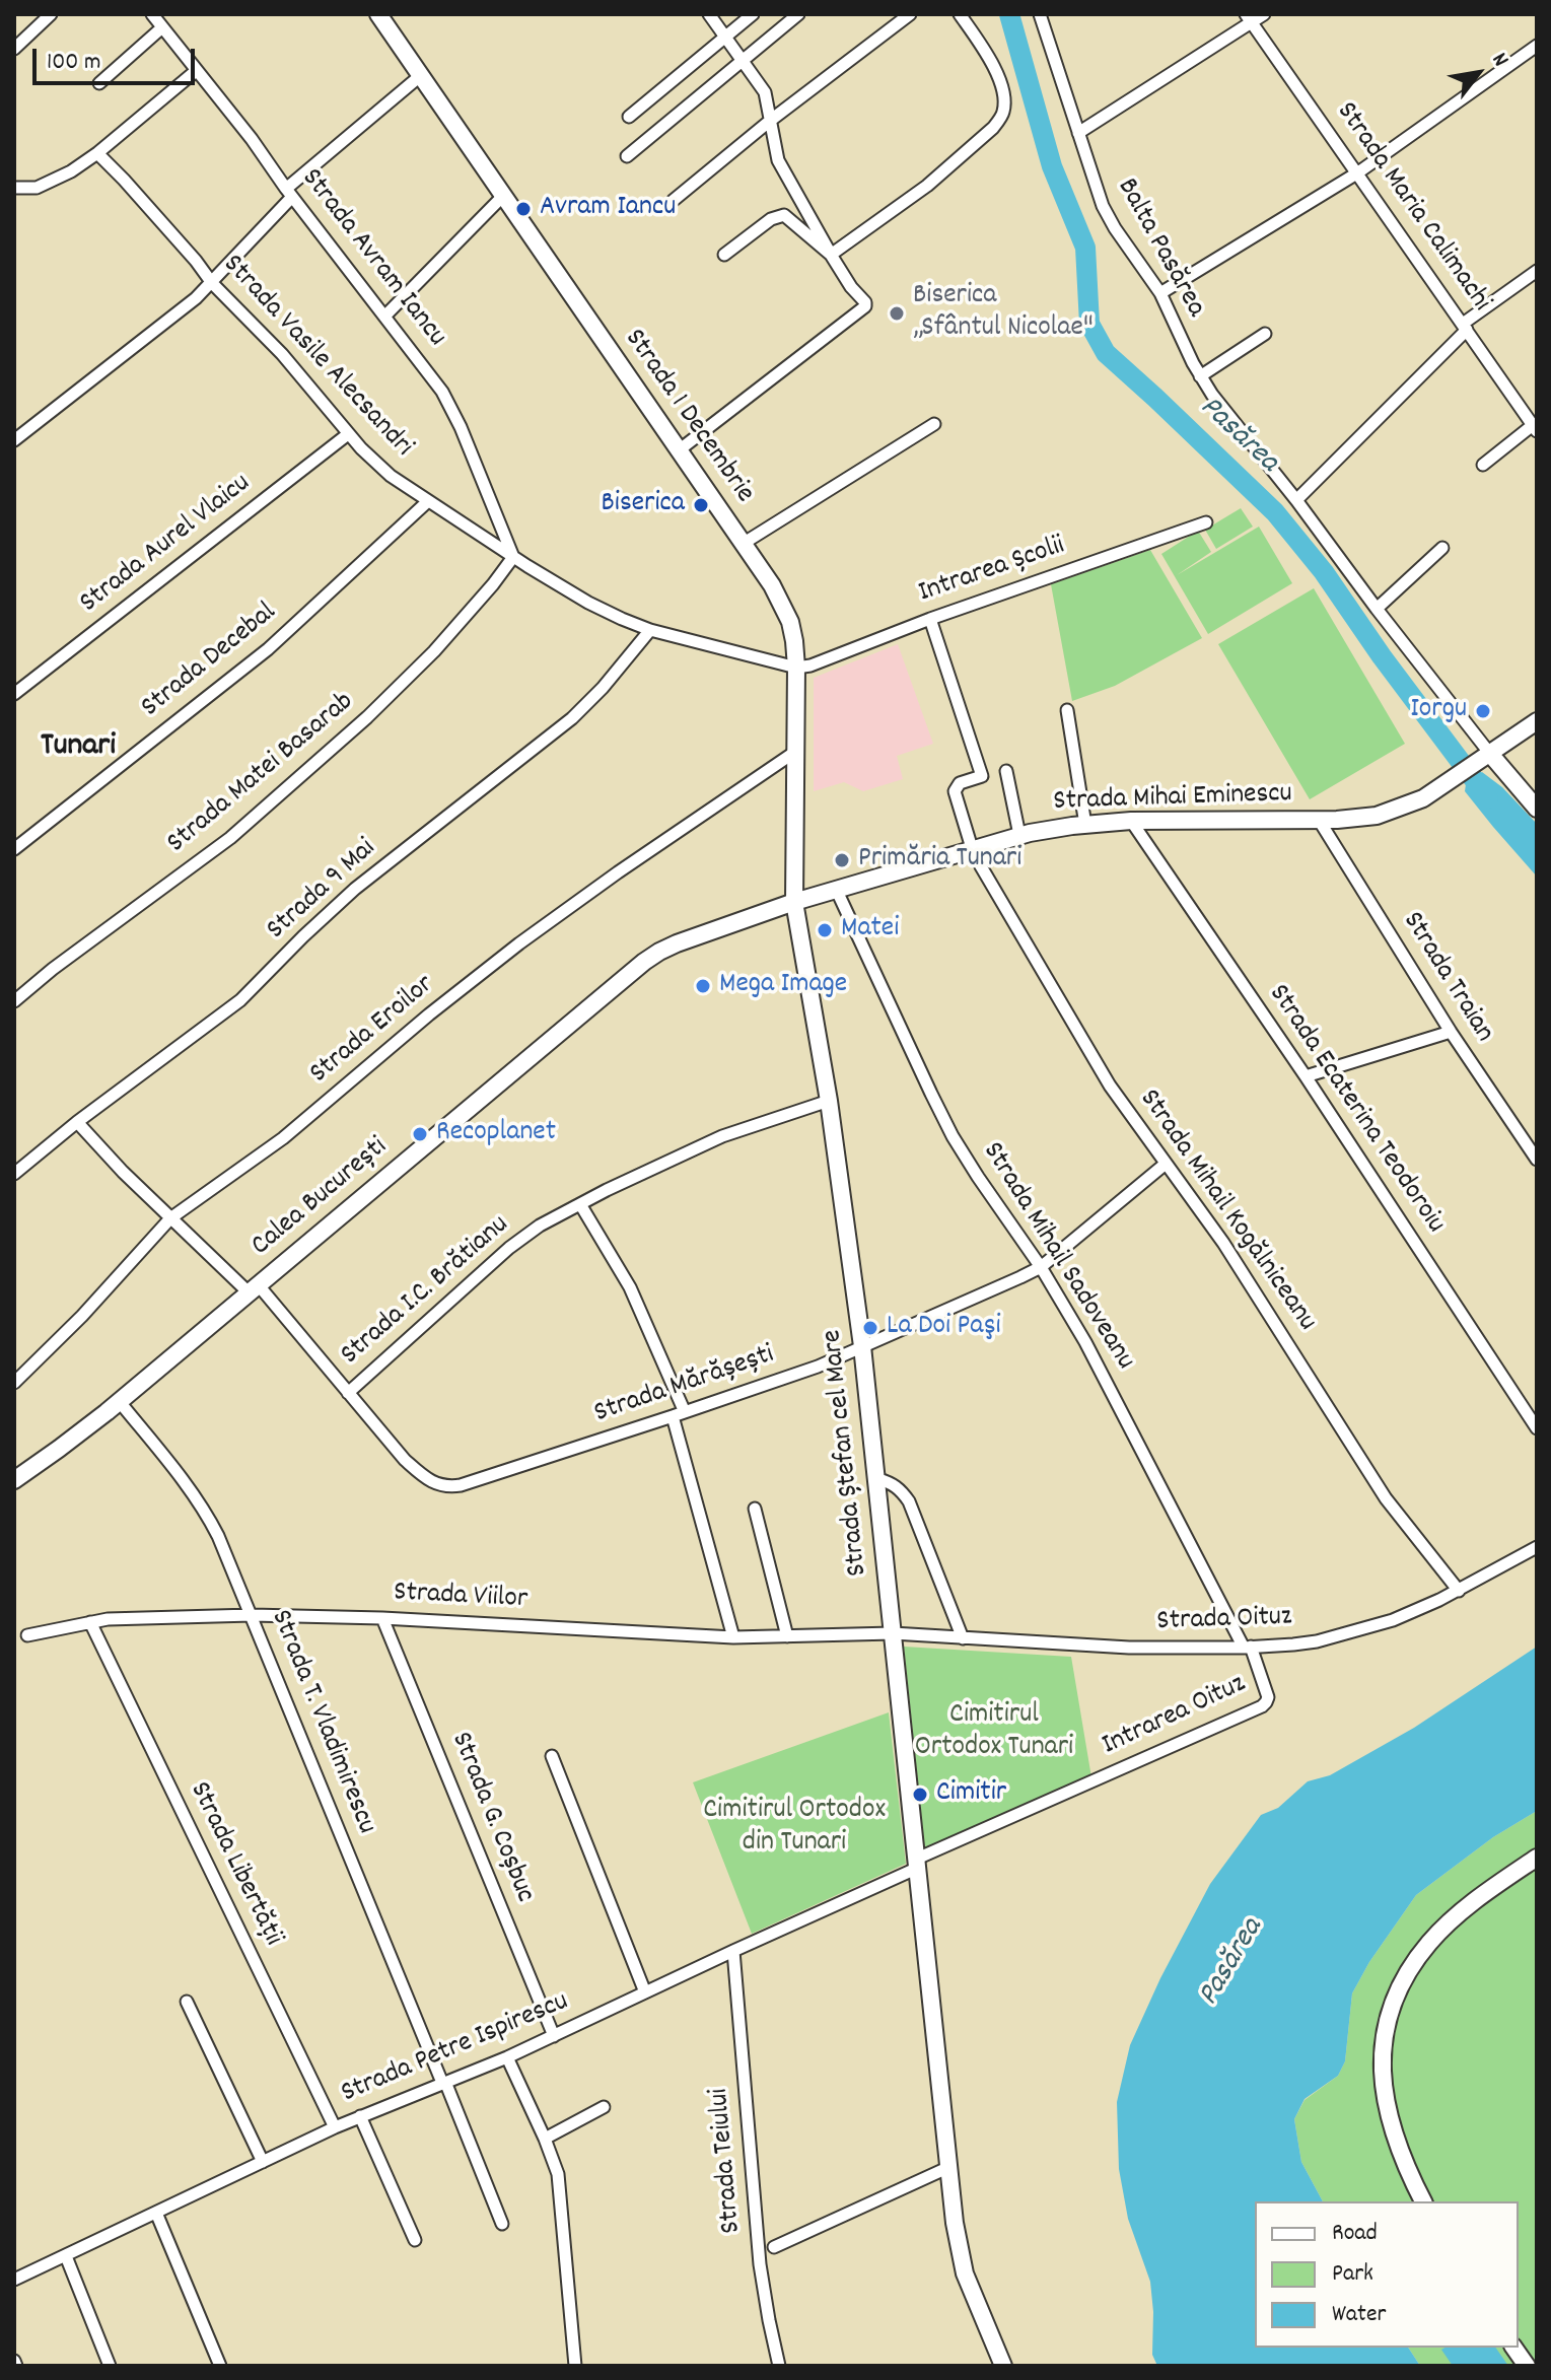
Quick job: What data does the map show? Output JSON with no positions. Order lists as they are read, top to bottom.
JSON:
{
  "streets": {
    "main road": [
      "Strada 1 Decembrie",
      "Strada Mihai Eminescu",
      "Calea București",
      "Strada Ștefan cel Mare"
    ],
    "street": [
      "Strada Maria Calimachi",
      "Balta Pasărea",
      "Strada Avram Iancu",
      "Strada Vasile Alecsandri",
      "Strada Aurel Vlaicu",
      "Intrarea Școlii",
      "Strada Decebal",
      "Strada Matei Basarab",
      "Strada 9 Mai",
      "Strada Traian",
      "Strada Eroilor",
      "Strada Ecaterina Teodoroiu",
      "Strada Mihail Kogălniceanu",
      "Strada Mihail Sadoveanu",
      "Strada I.C. Brătianu",
      "Strada Mărășești",
      "Strada Viilor",
      "Strada Oituz",
      "Intrarea Oituz",
      "Strada T. Vladimirescu",
      "Strada G. Coșbuc",
      "Strada Libertății",
      "Strada Petre Ispirescu",
      "Strada Teiului"
    ]
  },
  "crossings": [
    ["Balta Pasărea", "Strada Mihai Eminescu"],
    ["Strada Avram Iancu", "Strada Vasile Alecsandri"],
    ["Strada Avram Iancu", "Strada Matei Basarab"],
    ["Strada Vasile Alecsandri", "Strada 1 Decembrie"],
    ["Strada Vasile Alecsandri", "Strada Aurel Vlaicu"],
    ["Strada Vasile Alecsandri", "Intrarea Școlii"],
    ["Strada Vasile Alecsandri", "Strada Decebal"],
    ["Strada Vasile Alecsandri", "Strada Matei Basarab"],
    ["Strada Vasile Alecsandri", "Strada 9 Mai"],
    ["Strada 1 Decembrie", "Intrarea Școlii"],
    ["Strada 1 Decembrie", "Strada Mihai Eminescu"],
    ["Strada 1 Decembrie", "Strada Eroilor"],
    ["Strada 1 Decembrie", "Calea București"],
    ["Strada 1 Decembrie", "Strada Ștefan cel Mare"],
    ["Intrarea Școlii", "Strada Mihail Kogălniceanu"],
    ["Strada Mihai Eminescu", "Strada Traian"],
    ["Strada Mihai Eminescu", "Strada Ecaterina Teodoroiu"],
    ["Strada Mihai Eminescu", "Calea București"],
    ["Strada Mihai Eminescu", "Strada Mihail Kogălniceanu"],
    ["Strada Mihai Eminescu", "Strada Mihail Sadoveanu"],
    ["Strada Mihai Eminescu", "Strada Ștefan cel Mare"],
    ["Strada 9 Mai", "Strada Mărășești"],
    ["Strada Eroilor", "Strada Mărășești"],
    ["Calea București", "Strada Mărășești"],
    ["Calea București", "Strada Ștefan cel Mare"],
    ["Calea București", "Strada T. Vladimirescu"],
    ["Strada Mihail Kogălniceanu", "Strada Mărășești"],
    ["Strada Mihail Kogălniceanu", "Strada Oituz"],
    ["Strada Mihail Sadoveanu", "Strada Mărășești"],
    ["Strada Mihail Sadoveanu", "Strada Oituz"],
    ["Strada Mihail Sadoveanu", "Intrarea Oituz"],
    ["Strada I.C. Brătianu", "Strada Mărășești"],
    ["Strada I.C. Brătianu", "Strada Ștefan cel Mare"],
    ["Strada Mărășești", "Strada Ștefan cel Mare"],
    ["Strada Ștefan cel Mare", "Strada Viilor"],
    ["Strada Ștefan cel Mare", "Strada Oituz"],
    ["Strada Ștefan cel Mare", "Intrarea Oituz"],
    ["Strada Ștefan cel Mare", "Strada Petre Ispirescu"],
    ["Strada Viilor", "Strada Oituz"],
    ["Strada Viilor", "Strada T. Vladimirescu"],
    ["Strada Viilor", "Strada G. Coșbuc"],
    ["Strada Viilor", "Strada Libertății"],
    ["Strada Oituz", "Intrarea Oituz"],
    ["Intrarea Oituz", "Strada Petre Ispirescu"],
    ["Strada T. Vladimirescu", "Strada Petre Ispirescu"],
    ["Strada G. Coșbuc", "Strada Petre Ispirescu"],
    ["Strada Libertății", "Strada Petre Ispirescu"],
    ["Strada Petre Ispirescu", "Strada Teiului"]
  ],
  "districts": ["Tunari"],
  "water": ["Pasărea"],
  "parks": ["Cimitirul Ortodox Tunari", "Cimitirul Ortodox din Tunari"],
  "places": [
    "Avram Iancu",
    "Biserica „Sfântul Nicolae\"",
    "Biserica",
    "Iorgu",
    "Primăria Tunari",
    "Matei",
    "Mega Image",
    "Recoplanet",
    "La Doi Paşi",
    "Cimitir"
  ],
  "legend": ["Road", "Park", "Water"],
  "scale_bar": "100 m",
  "north": "top right"
}
